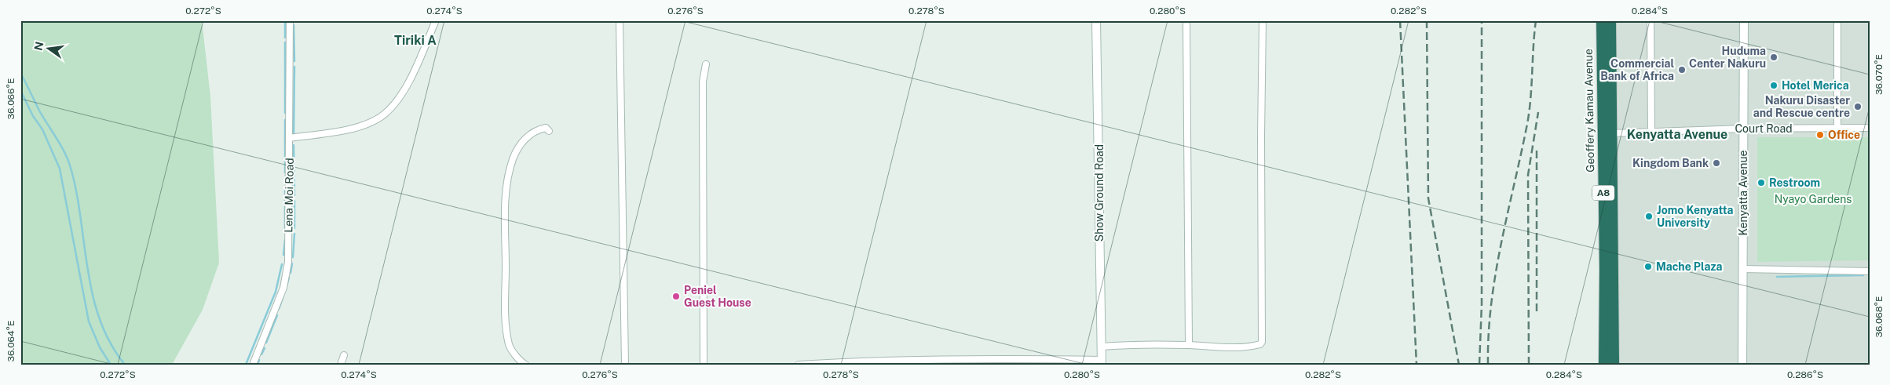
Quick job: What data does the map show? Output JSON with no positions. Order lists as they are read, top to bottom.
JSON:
{
  "streets": {
    "highway": ["Geoffery Kamau Avenue", "A8"],
    "street": [
      "Court Road",
      "Show Ground Road",
      "Kenyatta Avenue",
      "Lena Moi Road"
    ]
  },
  "crossings": [
    ["Geoffery Kamau Avenue", "Court Road"],
    ["Court Road", "Kenyatta Avenue"]
  ],
  "districts": ["Tiriki A", "Kenyatta Avenue"],
  "parks": ["Nyayo Gardens"],
  "places": [
    "Huduma Center Nakuru",
    "Commercial Bank of Africa",
    "Hotel Merica",
    "Nakuru Disaster and Rescue centre",
    "Office",
    "Kingdom Bank",
    "Restroom",
    "Jomo Kenyatta University",
    "Mache Plaza",
    "Peniel Guest House"
  ],
  "north": "left",
  "coordinates": [
    "0.272°S",
    "0.274°S",
    "0.276°S",
    "0.278°S",
    "0.280°S",
    "0.282°S",
    "0.284°S",
    "36.070°E",
    "36.066°E",
    "36.068°E",
    "36.064°E",
    "0.286°S"
  ]
}
